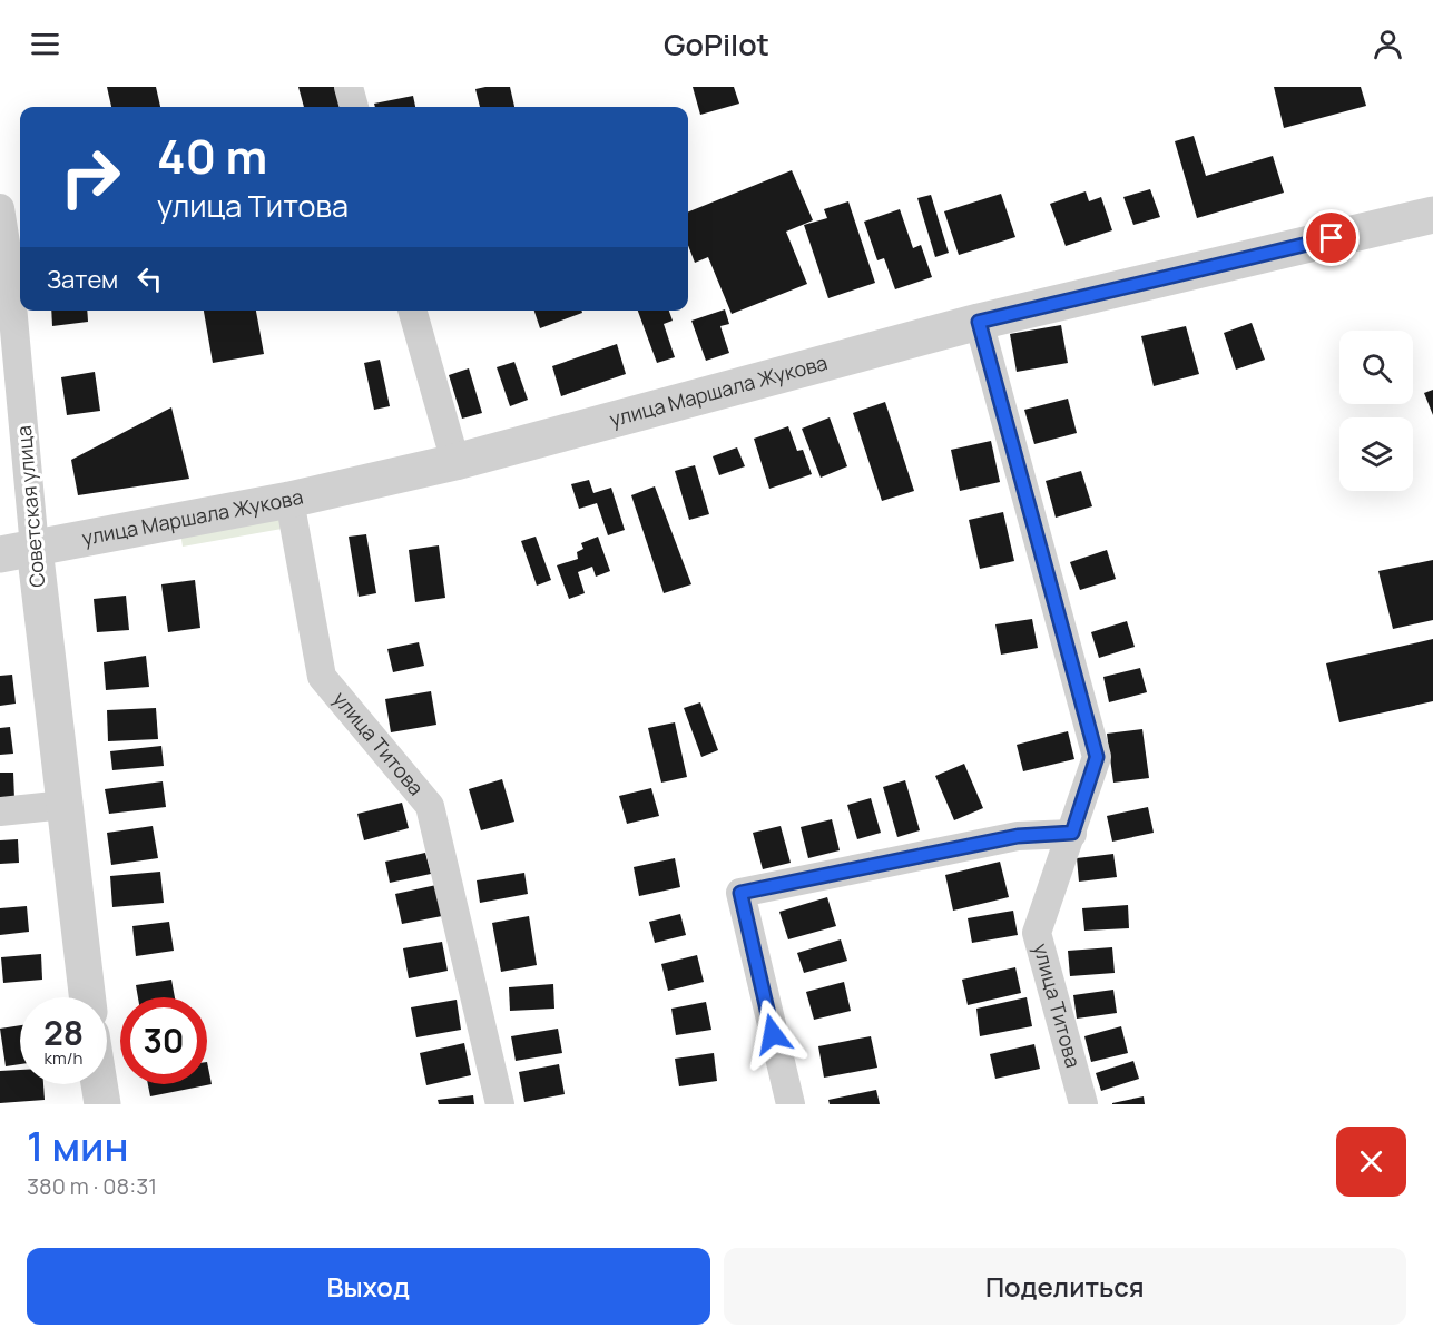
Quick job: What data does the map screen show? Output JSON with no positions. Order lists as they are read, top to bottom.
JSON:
{
  "streets": {
    "street": ["улица Маршала Жукова", "Советская улица", "улица Титова"]
  },
  "crossings": [
    ["улица Маршала Жукова", "Советская улица"],
    ["улица Маршала Жукова", "улица Титова"]
  ],
  "page": {
    "header": "GoPilot",
    "turn": ["40 m", "улица Титова"],
    "then": "Затем",
    "speed": "28 km/h",
    "limit": "30",
    "heading": ["1 мин", "380 m · 08:31"],
    "buttons": ["Выход", "Поделиться"]
  }
}
